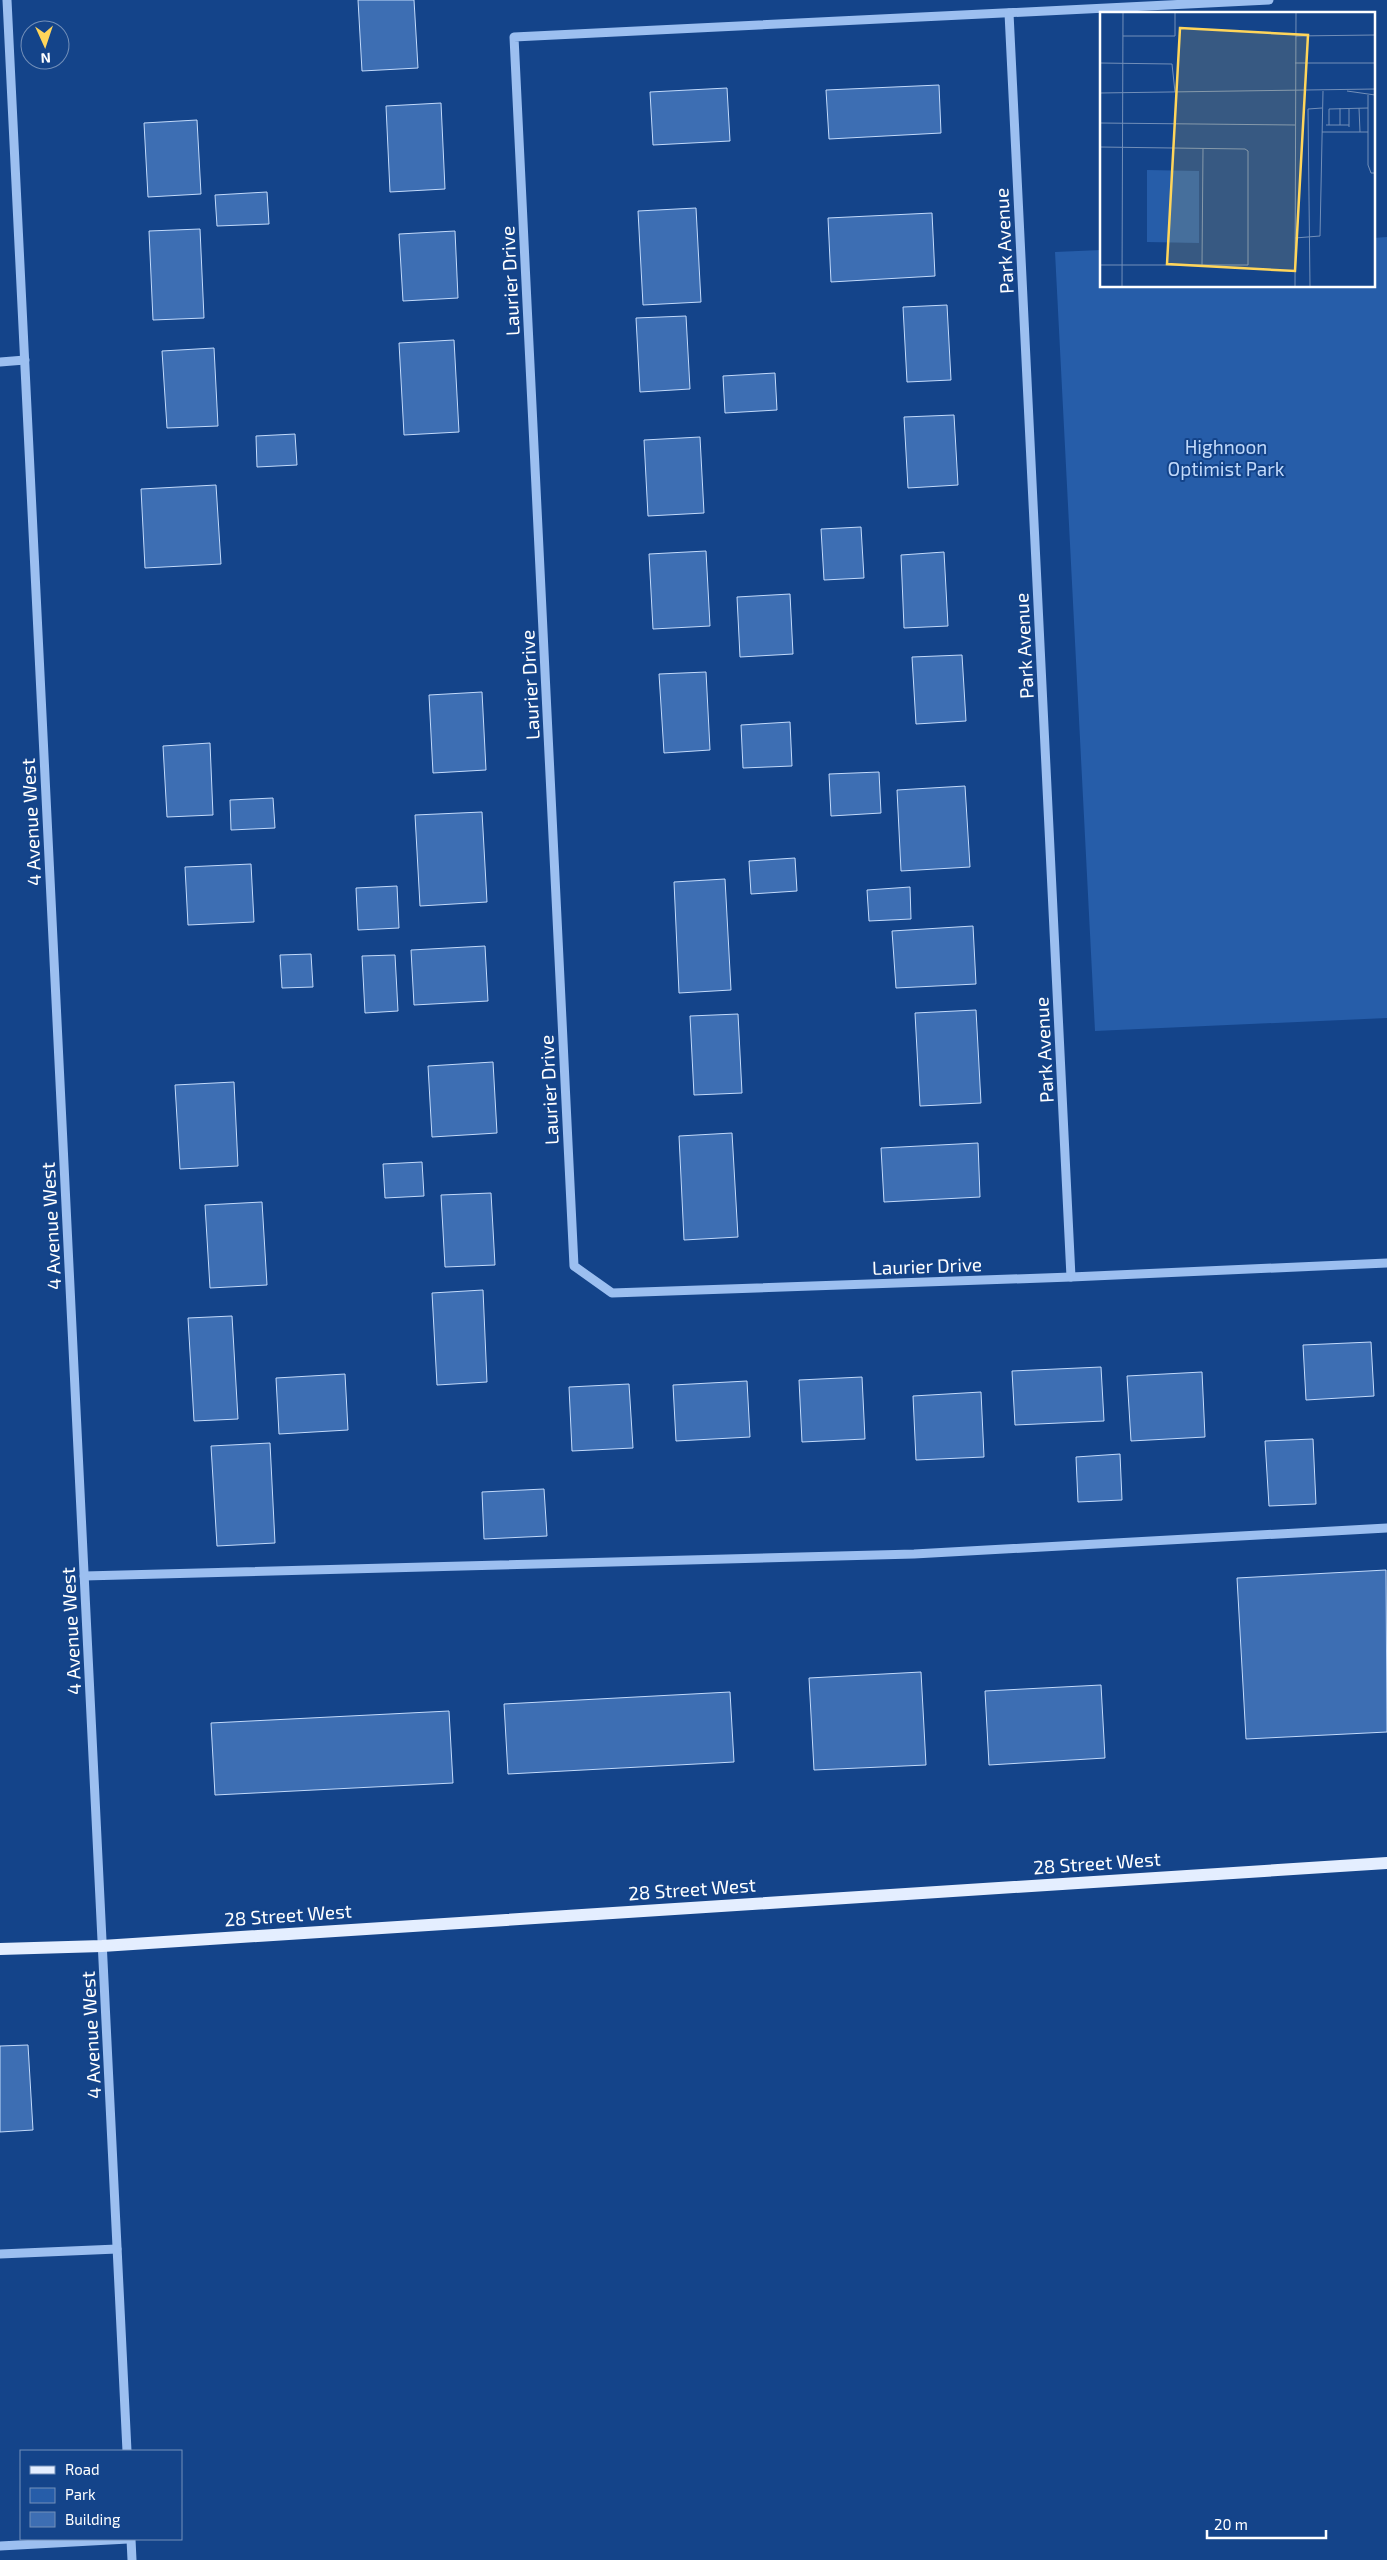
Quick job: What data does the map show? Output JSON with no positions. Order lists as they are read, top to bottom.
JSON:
{
  "streets": {
    "main road": ["28 Street West"],
    "street": ["Park Avenue", "Laurier Drive", "4 Avenue West"]
  },
  "crossings": [
    ["Park Avenue", "Laurier Drive"],
    ["4 Avenue West", "28 Street West"]
  ],
  "parks": ["Highnoon Optimist Park"],
  "legend": ["Road", "Park", "Building"],
  "scale_bar": "20 m",
  "north": "bottom"
}
